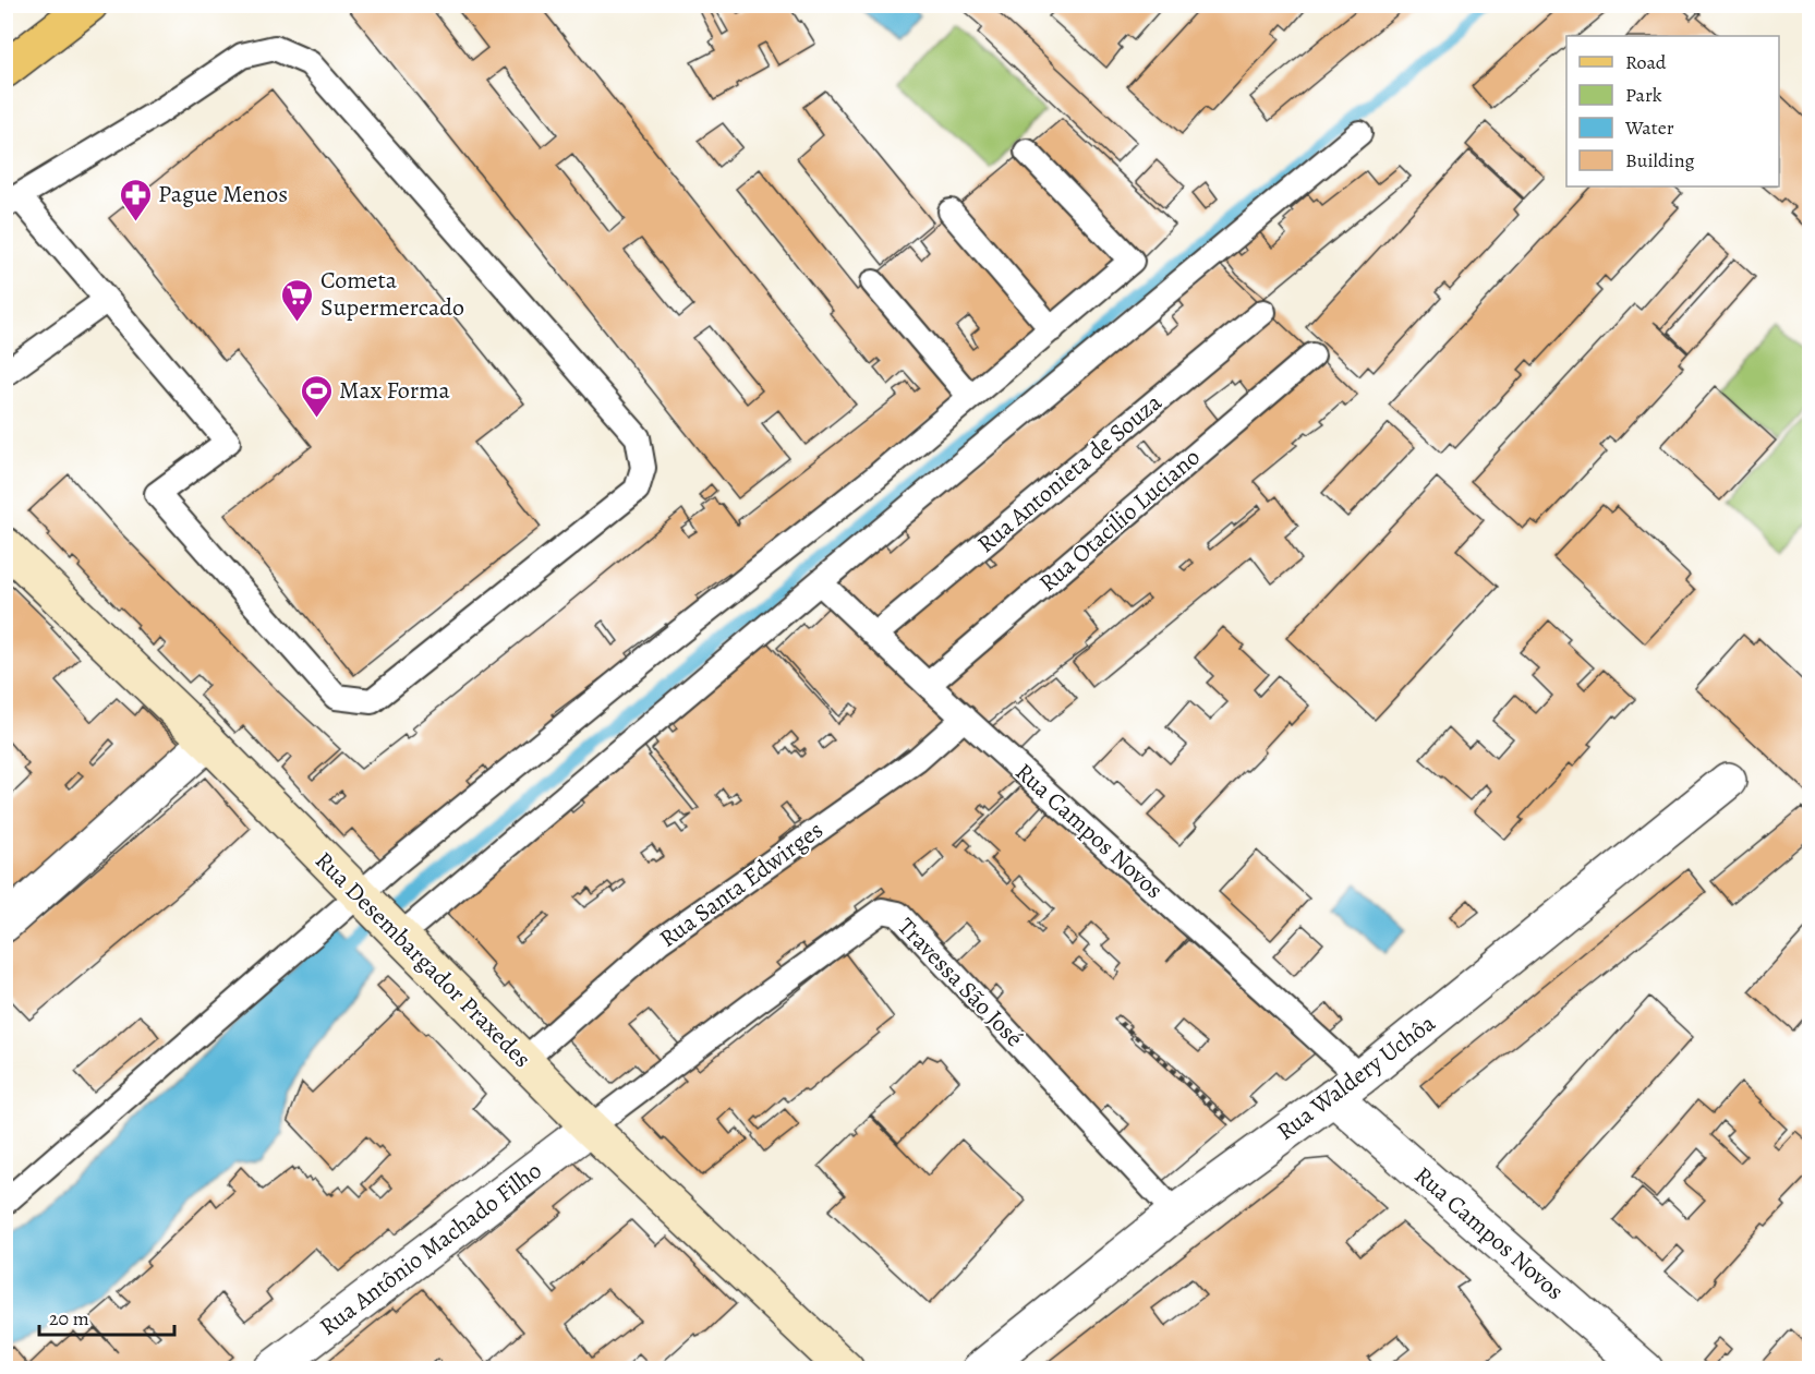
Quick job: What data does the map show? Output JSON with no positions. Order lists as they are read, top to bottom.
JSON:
{
  "streets": {
    "street": [
      "Rua Campos Novos",
      "Rua Desembargador Praxedes",
      "Rua Waldery Uchôa",
      "Rua Antônio Machado Filho"
    ],
    "lane": [
      "Rua Antonieta de Souza",
      "Rua Otacilio Luciano",
      "Rua Santa Edwirges",
      "Travessa São José"
    ]
  },
  "crossings": [
    ["Rua Antonieta de Souza", "Rua Campos Novos"],
    ["Rua Otacilio Luciano", "Rua Campos Novos"],
    ["Rua Campos Novos", "Rua Santa Edwirges"],
    ["Rua Campos Novos", "Rua Waldery Uchôa"],
    ["Rua Santa Edwirges", "Rua Desembargador Praxedes"],
    ["Rua Desembargador Praxedes", "Travessa São José"],
    ["Rua Desembargador Praxedes", "Rua Antônio Machado Filho"],
    ["Travessa São José", "Rua Waldery Uchôa"],
    ["Travessa São José", "Rua Antônio Machado Filho"]
  ],
  "places": {
    "pharmacy": ["Pague Menos"],
    "supermarket": ["Cometa Supermercado"],
    "sports": ["Max Forma"]
  },
  "legend": [
    "Road",
    "Park",
    "Water",
    "Building"
  ],
  "scale_bar": "20 m"
}
